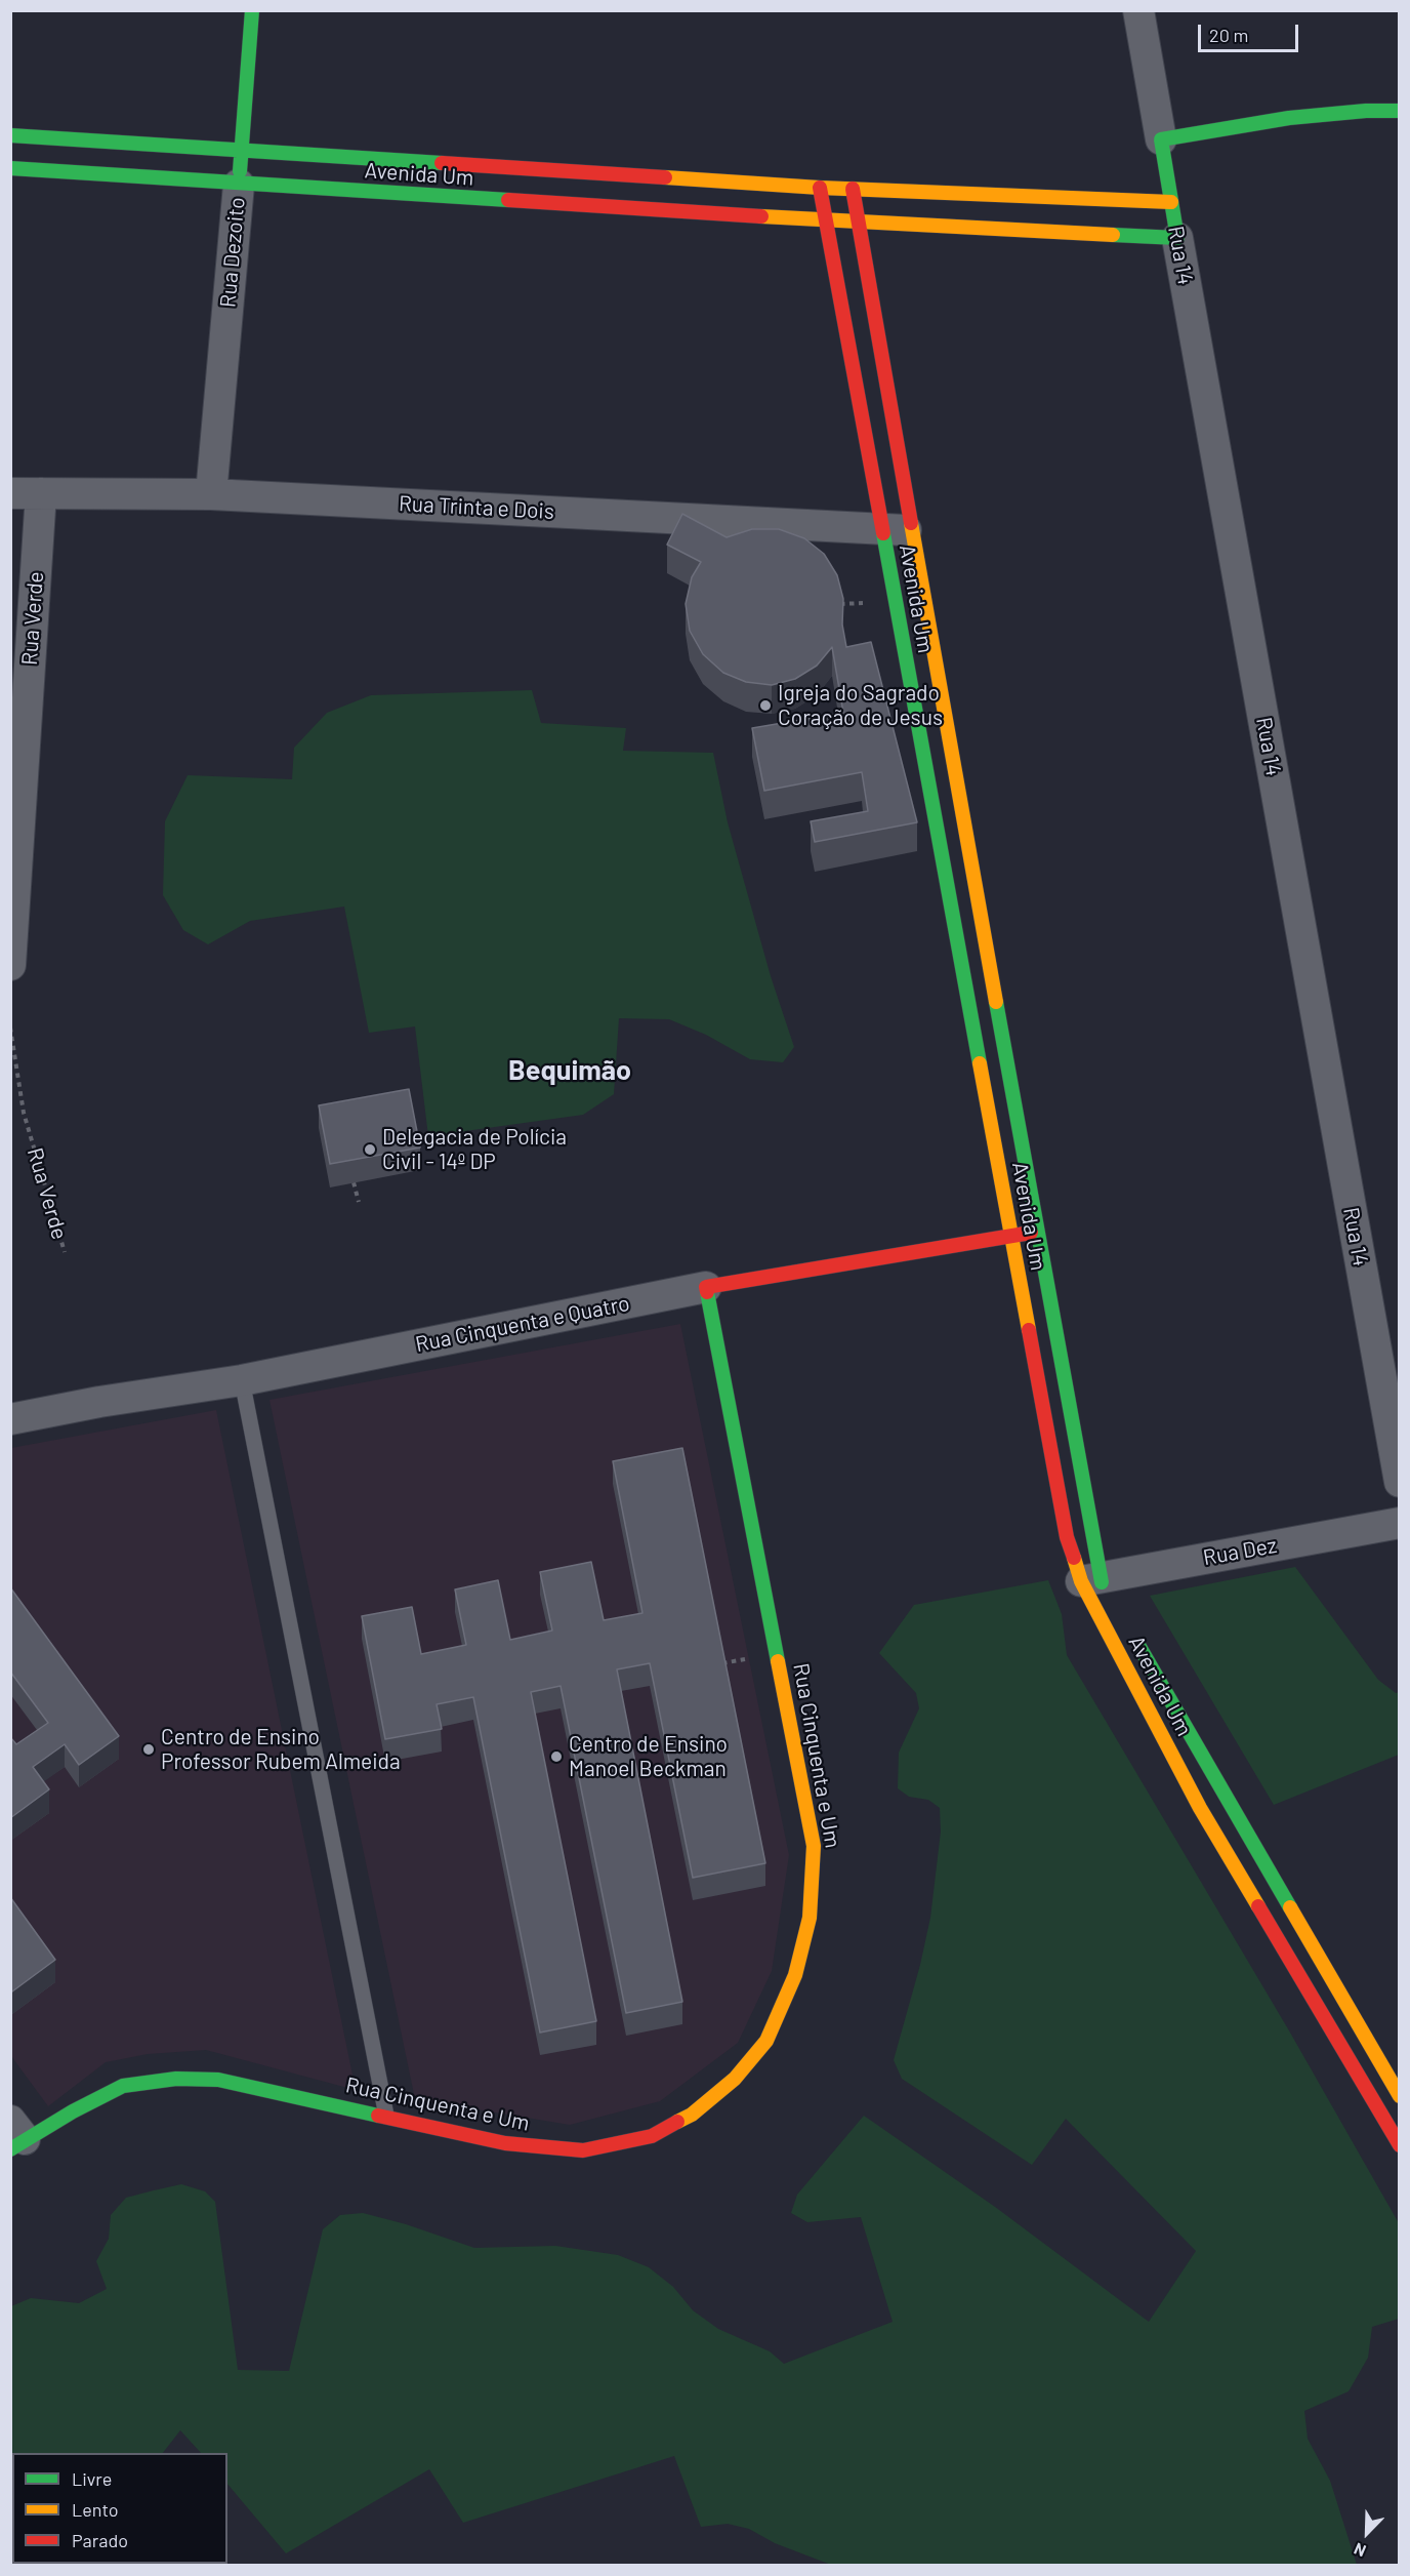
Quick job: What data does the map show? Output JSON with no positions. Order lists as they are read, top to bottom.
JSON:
{
  "streets": {
    "main road": [
      "Avenida Um",
      "Rua Dezoito",
      "Rua 14",
      "Rua Cinquenta e Quatro",
      "Rua Cinquenta e Um"
    ],
    "street": ["Rua Trinta e Dois", "Rua Verde", "Rua Dez"]
  },
  "crossings": [
    ["Avenida Um", "Rua Dezoito"],
    ["Avenida Um", "Rua 14"],
    ["Avenida Um", "Rua Trinta e Dois"],
    ["Avenida Um", "Rua Cinquenta e Quatro"],
    ["Avenida Um", "Rua Dez"],
    ["Rua Dezoito", "Rua Trinta e Dois"],
    ["Rua Trinta e Dois", "Rua Verde"],
    ["Rua Cinquenta e Quatro", "Rua Cinquenta e Um"]
  ],
  "districts": ["Bequimão"],
  "places": [
    "Igreja do Sagrado Coração de Jesus",
    "Delegacia de Polícia Civil - 14º DP",
    "Centro de Ensino Professor Rubem Almeida",
    "Centro de Ensino Manoel Beckman"
  ],
  "legend": ["Livre", "Lento", "Parado"],
  "scale_bar": "20 m",
  "north": "bottom left"
}
